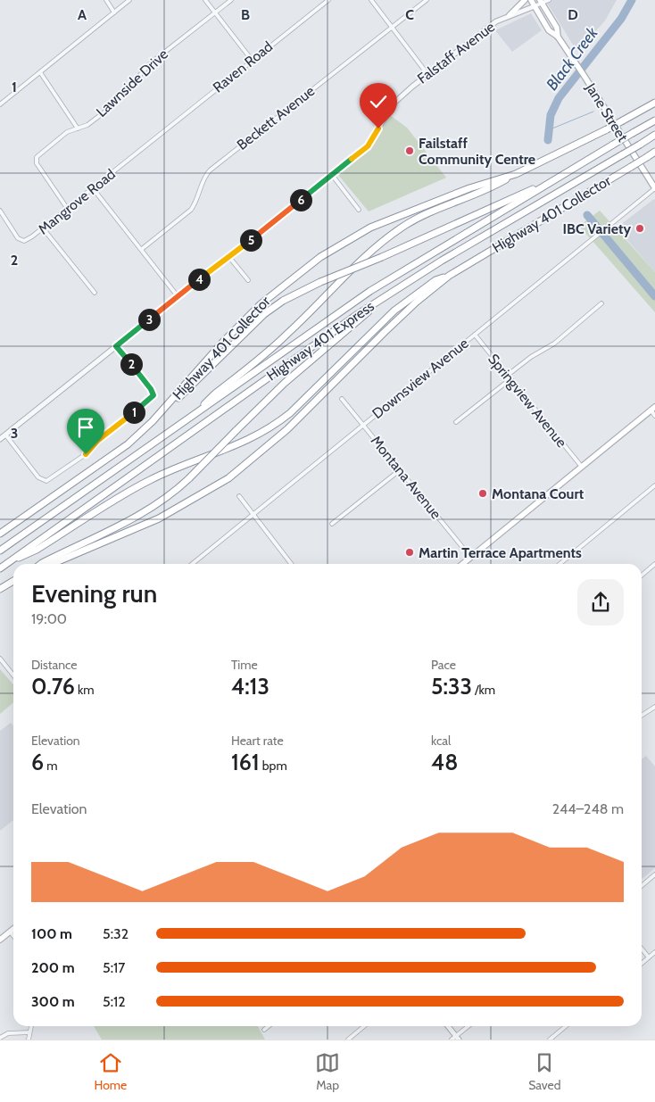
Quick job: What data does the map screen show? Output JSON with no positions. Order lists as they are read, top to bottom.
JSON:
{
  "streets": {
    "highway": ["Highway 401 Collector", "Highway 401 Express"],
    "main road": ["Jane Street"],
    "street": [
      "Falstaff Avenue",
      "Raven Road",
      "Lawnside Drive",
      "Beckett Avenue",
      "Mangrove Road",
      "Downsview Avenue",
      "Springview Avenue",
      "Montana Avenue"
    ]
  },
  "crossings": [
    ["Falstaff Avenue", "Jane Street"],
    ["Raven Road", "Mangrove Road"],
    ["Lawnside Drive", "Mangrove Road"],
    ["Jane Street", "Downsview Avenue"],
    ["Downsview Avenue", "Springview Avenue"],
    ["Downsview Avenue", "Montana Avenue"]
  ],
  "water": ["Black Creek"],
  "places": [
    "Failstaff Community Centre",
    "IBC Variety",
    "Montana Court",
    "Martin Terrace Apartments"
  ],
  "page": {
    "pins": [
      "6",
      "5",
      "4",
      "3",
      "2",
      "1"
    ],
    "heading": ["Evening run", "19:00"],
    "stats": [
      ["Distance", "0.76 km"],
      ["Time", "4:13"],
      ["Pace", "5:33 /km"],
      ["Elevation", "6 m"],
      ["Heart rate", "161 bpm"],
      ["kcal", "48"]
    ],
    "chart": ["Elevation", "244–248 m"],
    "list": [
      {
        "name": "100 m",
        "note": "5:32"
      },
      {
        "name": "200 m",
        "note": "5:17"
      },
      {
        "name": "300 m",
        "note": "5:12"
      }
    ],
    "tabs": ["Home", "Map", "Saved"]
  },
  "grid": {
    "columns": [
      "A",
      "B",
      "C",
      "D"
    ],
    "rows": ["1", "2", "3"]
  }
}
